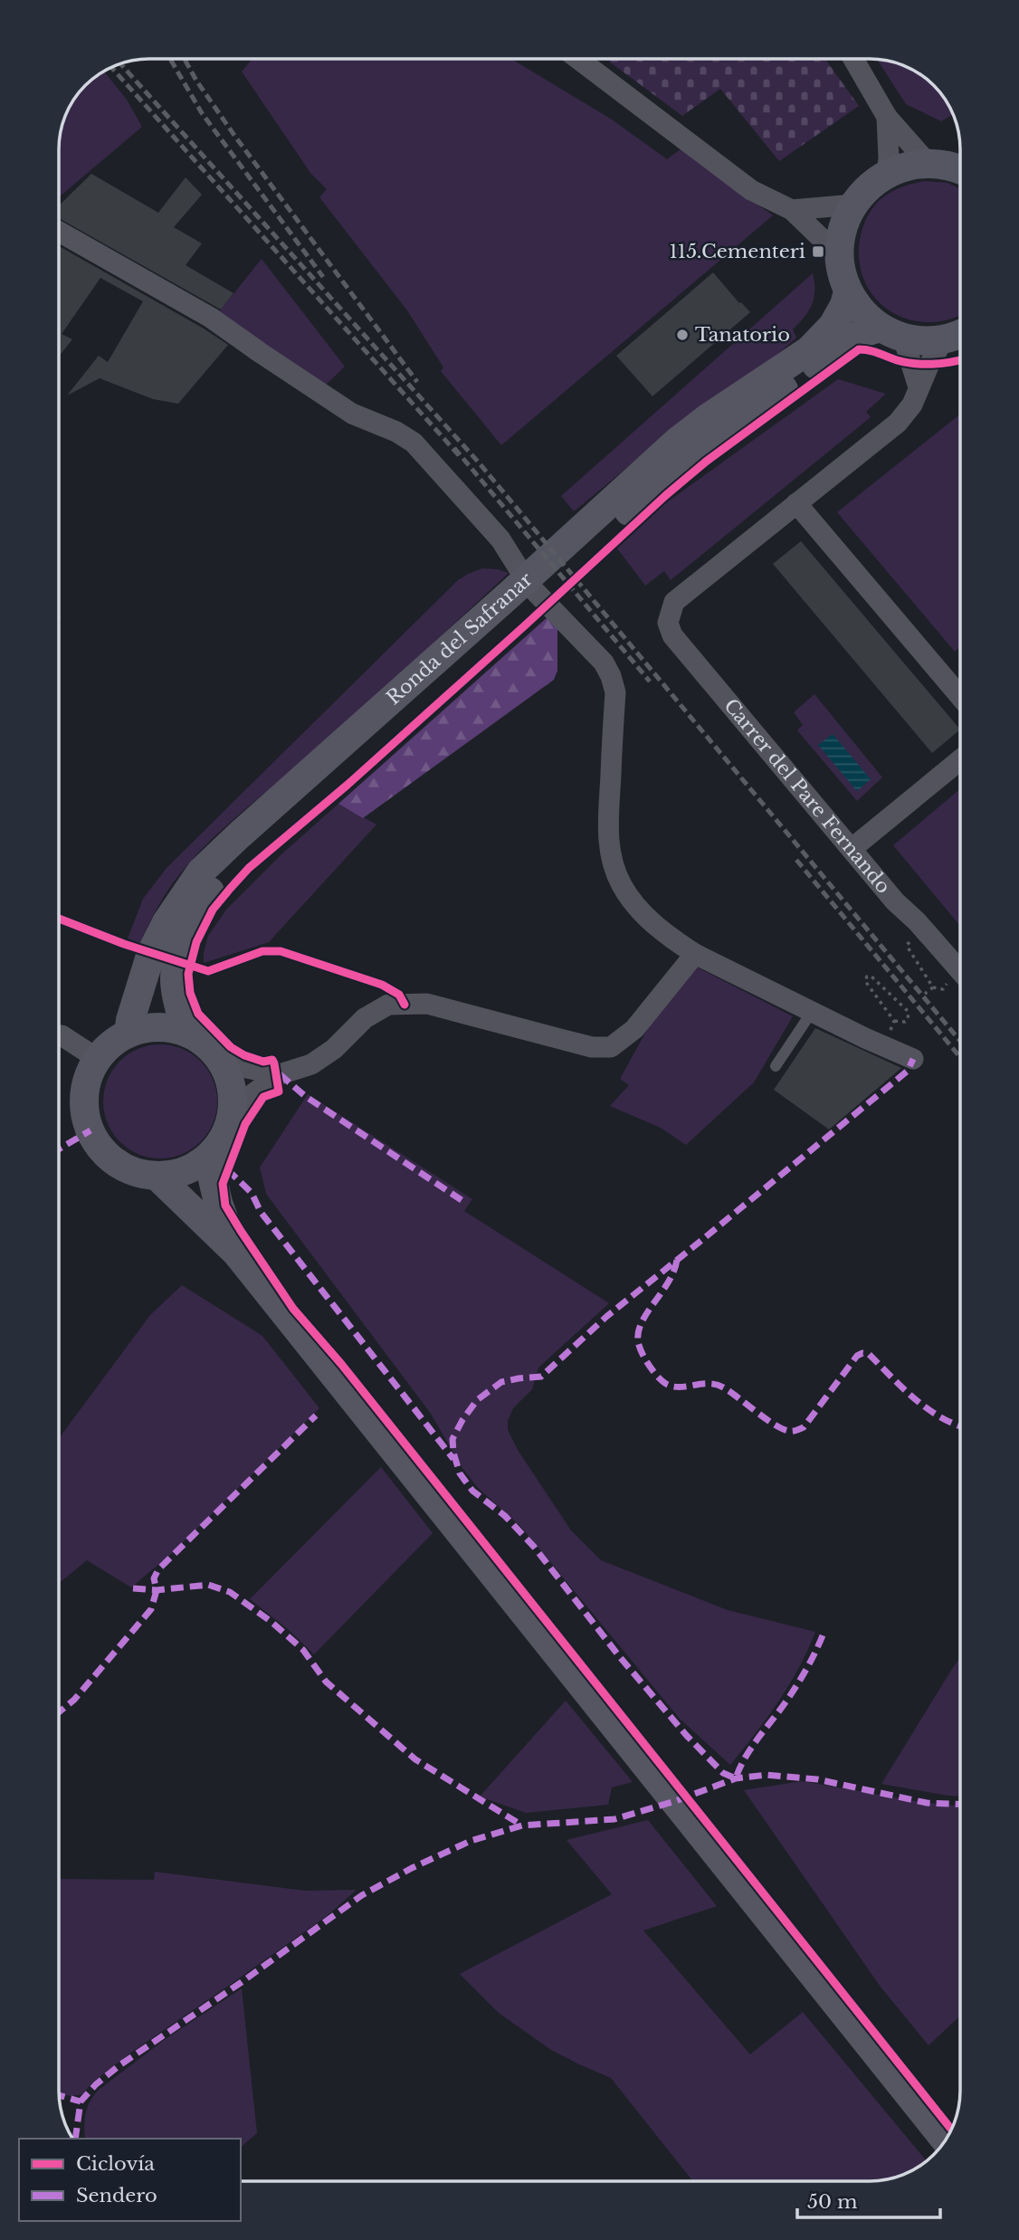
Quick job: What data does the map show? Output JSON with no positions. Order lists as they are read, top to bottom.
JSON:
{
  "streets": {
    "street": ["Ronda del Safranar", "Carrer del Pare Fernando"]
  },
  "places": {
    "transit": ["115.Cementeri"],
    "other": ["Tanatorio"]
  },
  "legend": ["Ciclovía", "Sendero"],
  "scale_bar": "50 m"
}
